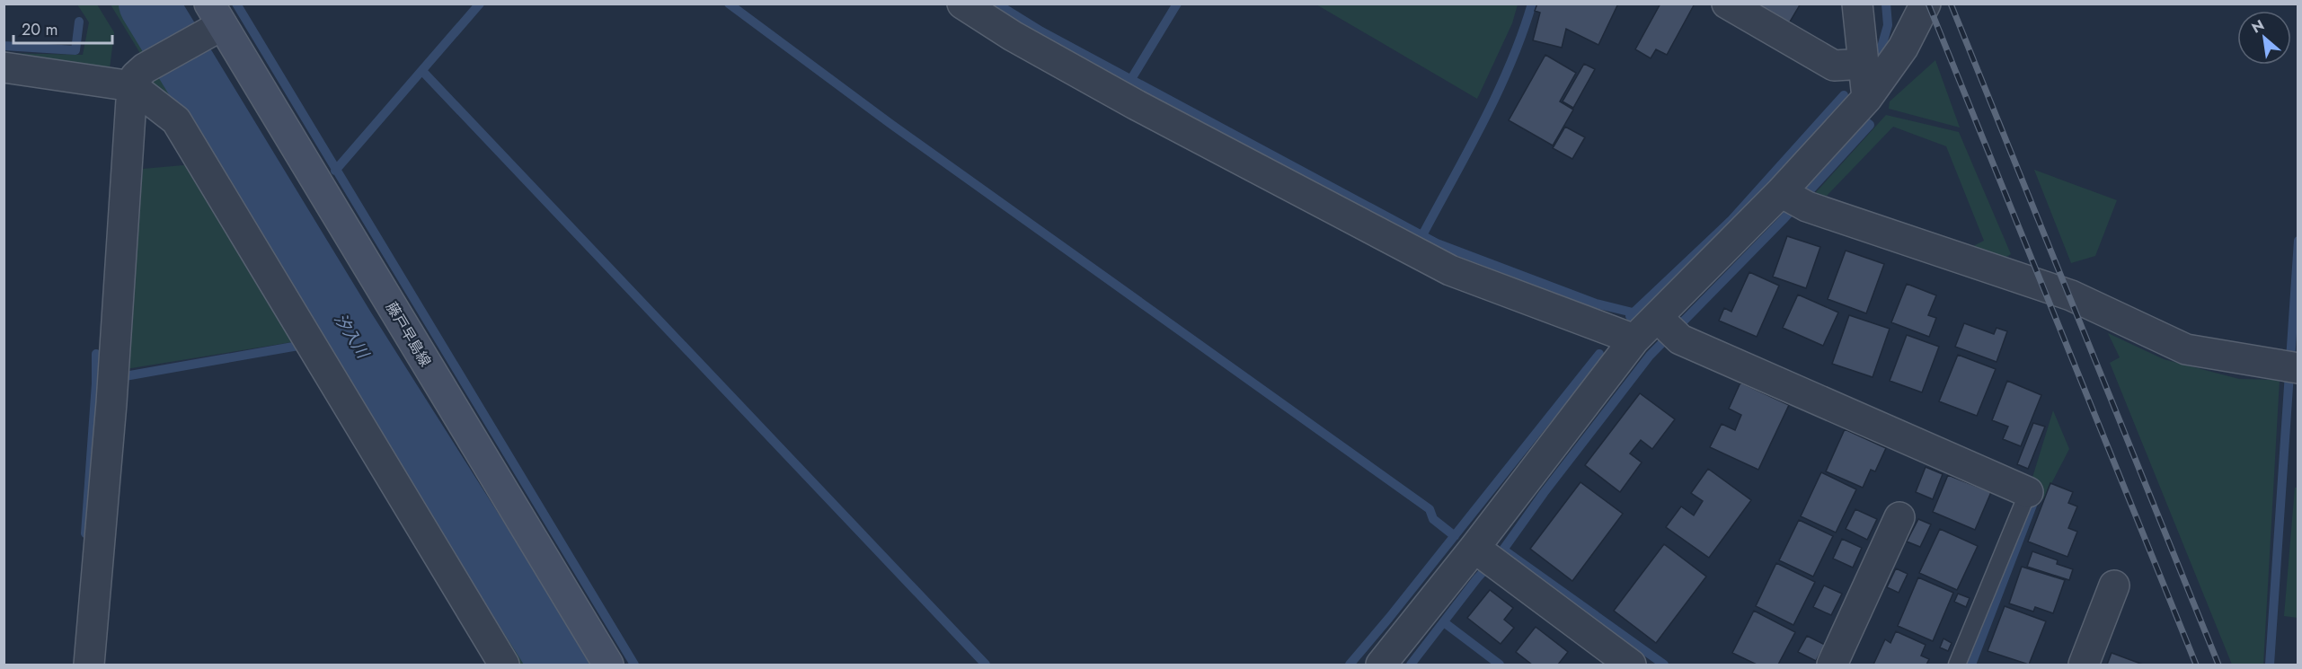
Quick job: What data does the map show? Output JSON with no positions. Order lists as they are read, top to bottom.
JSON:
{
  "streets": {
    "main road": ["藤戸早島線"]
  },
  "water": ["汐入川"],
  "scale_bar": "20 m",
  "north": "top left"
}
